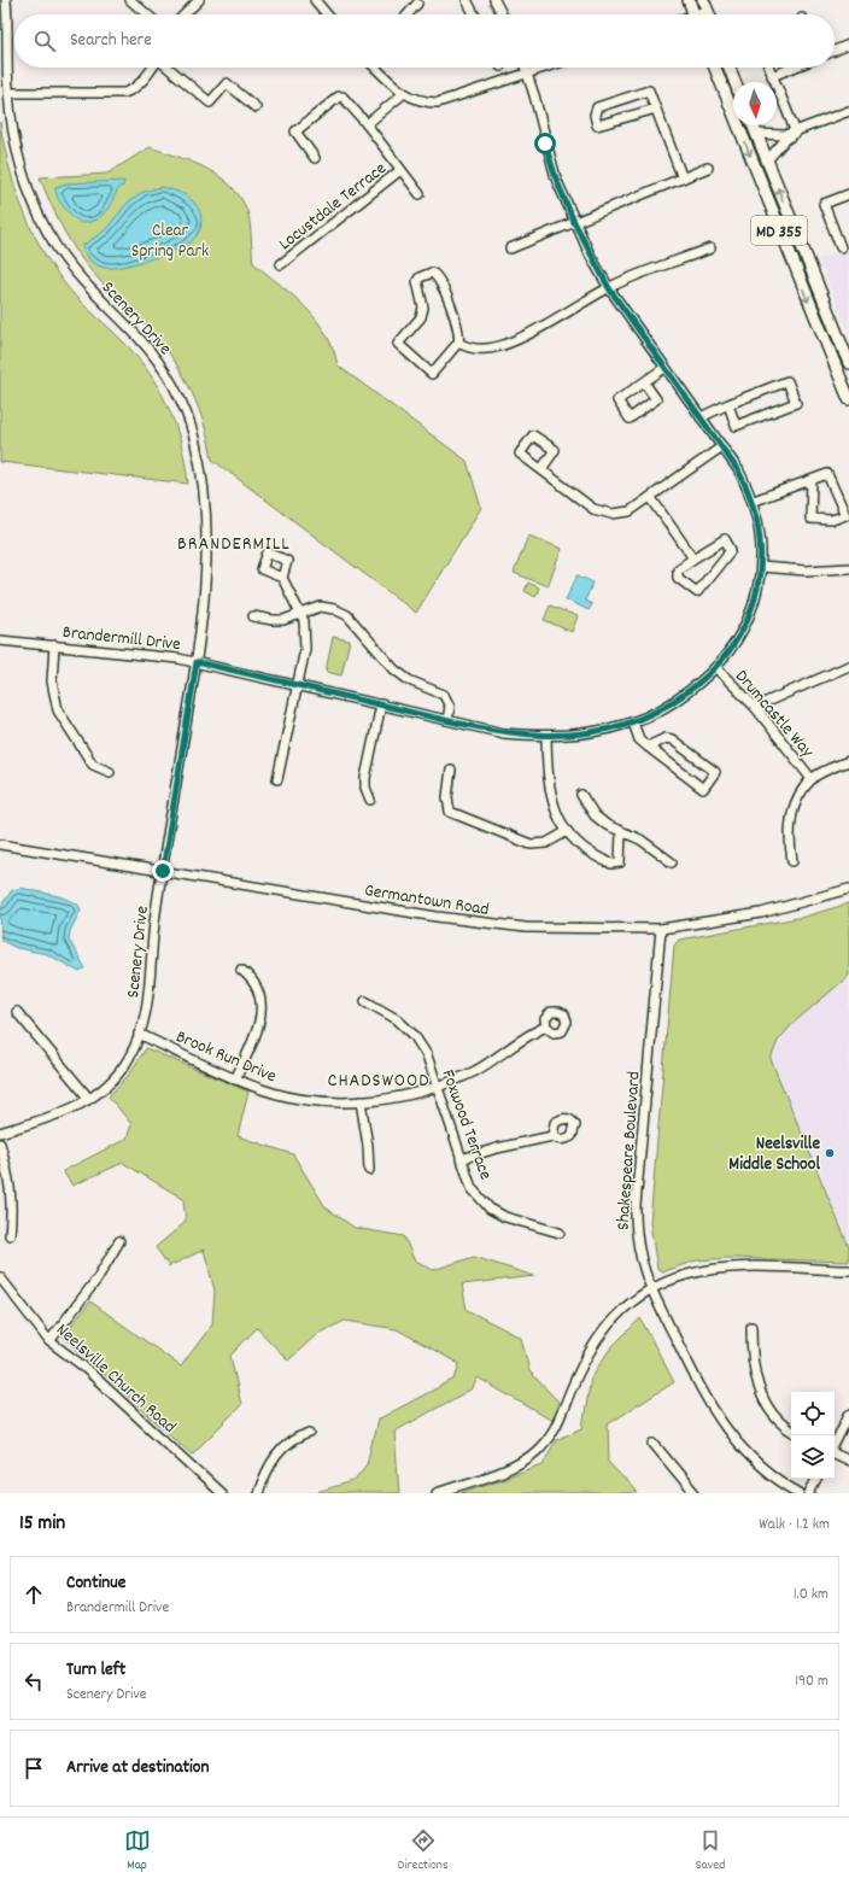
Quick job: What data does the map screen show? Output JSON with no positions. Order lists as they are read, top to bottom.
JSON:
{
  "streets": {
    "main road": ["MD 355"],
    "street": [
      "Locustdale Terrace",
      "Scenery Drive",
      "Brandermill Drive",
      "Drumcastle Way",
      "Germantown Road",
      "Brook Run Drive",
      "Foxwood Terrace",
      "Shakespeare Boulevard",
      "Neelsville Church Road"
    ]
  },
  "crossings": [
    ["Scenery Drive", "Brandermill Drive"],
    ["Scenery Drive", "Germantown Road"],
    ["Scenery Drive", "Brook Run Drive"],
    ["Brandermill Drive", "Drumcastle Way"],
    ["Germantown Road", "Shakespeare Boulevard"],
    ["Brook Run Drive", "Foxwood Terrace"]
  ],
  "districts": ["BRANDERMILL", "CHADSWOOD"],
  "parks": ["Clear Spring Park"],
  "places": ["Neelsville Middle School"],
  "north": "bottom",
  "page": {
    "search": "Search here",
    "heading": ["15 min", "Walk · 1.2 km"],
    "list": [
      ["Continue", "Brandermill Drive", "1.0 km"],
      ["Turn left", "Scenery Drive", "190 m"],
      "Arrive at destination"
    ],
    "nav": ["Map", "Directions", "Saved"]
  }
}
